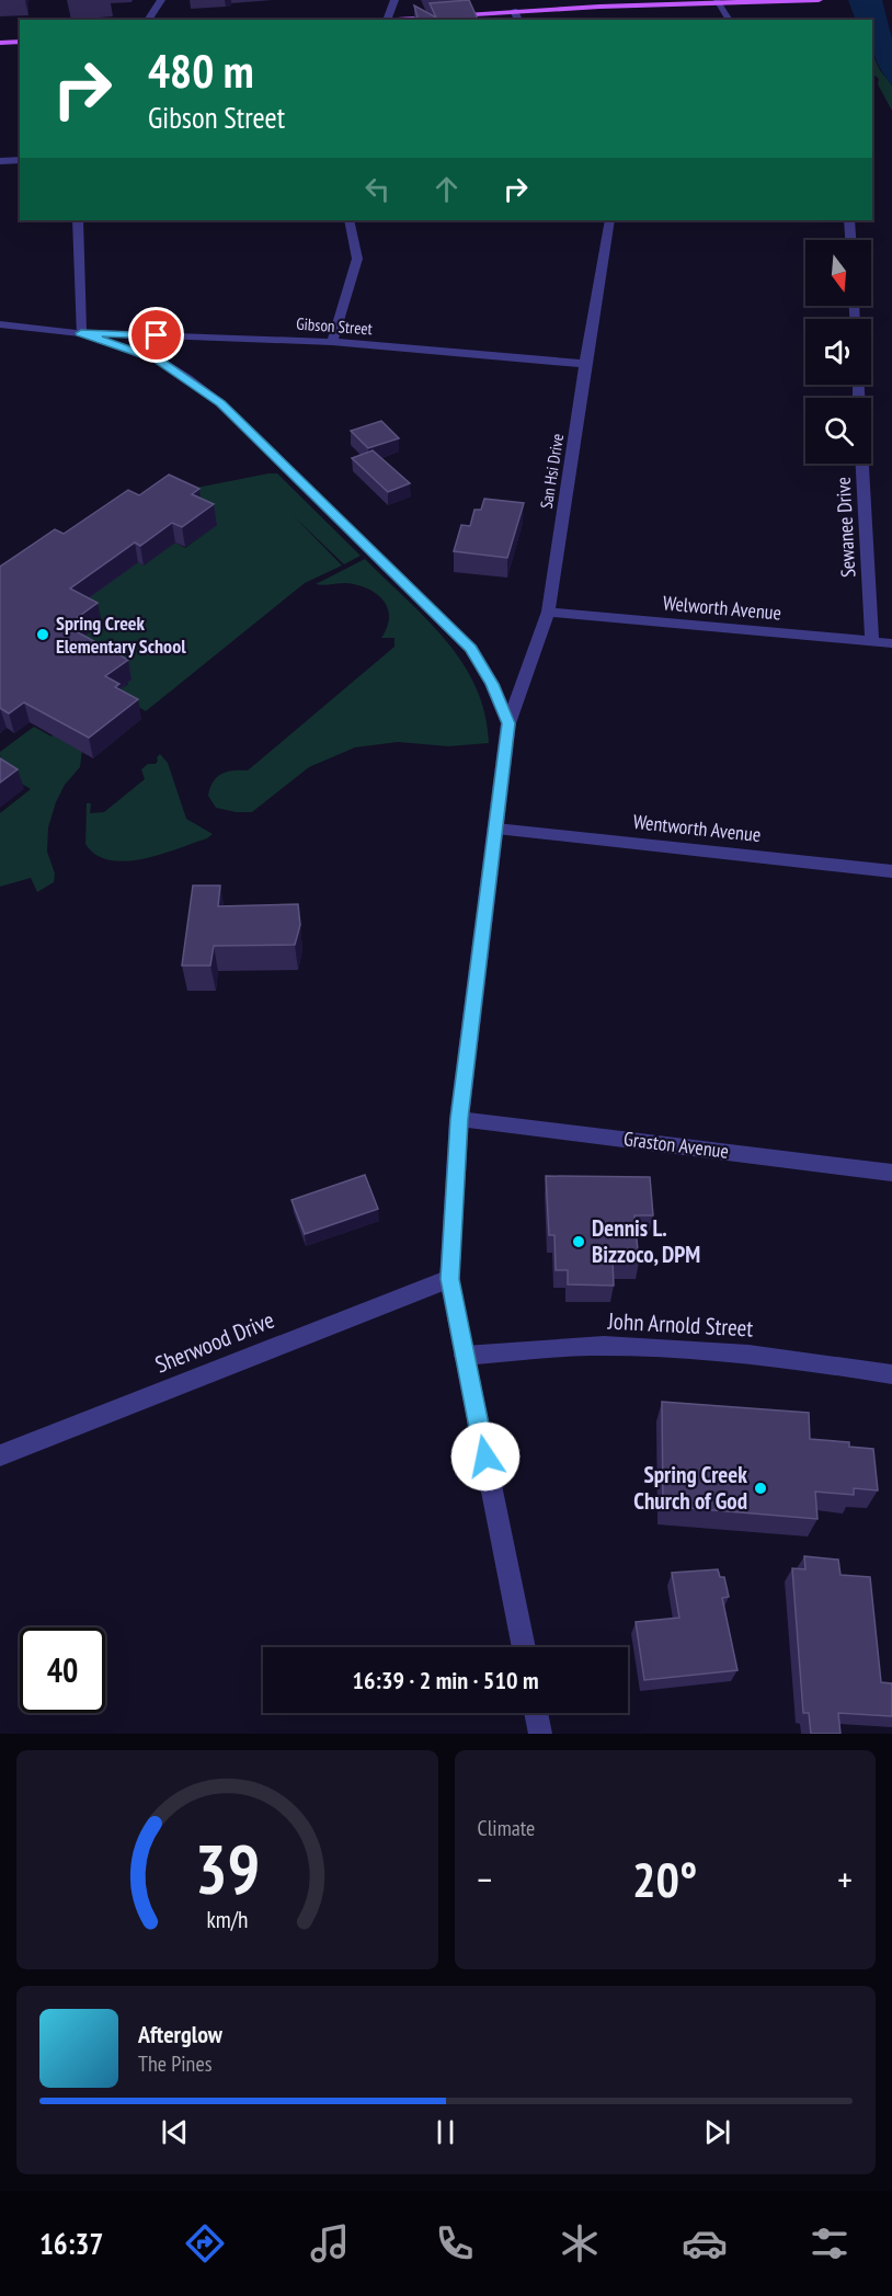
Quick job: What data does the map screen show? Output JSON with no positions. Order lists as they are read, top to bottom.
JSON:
{
  "streets": {
    "street": [
      "Gibson Street",
      "San Hsi Drive",
      "Sewanee Drive",
      "Welworth Avenue",
      "Wentworth Avenue",
      "Graston Avenue",
      "John Arnold Street",
      "Sherwood Drive"
    ]
  },
  "crossings": [
    ["Gibson Street", "San Hsi Drive"],
    ["San Hsi Drive", "Welworth Avenue"],
    ["San Hsi Drive", "Wentworth Avenue"],
    ["San Hsi Drive", "Graston Avenue"],
    ["San Hsi Drive", "John Arnold Street"],
    ["San Hsi Drive", "Sherwood Drive"],
    ["Sewanee Drive", "Welworth Avenue"]
  ],
  "places": ["Spring Creek Elementary School", "Dennis L. Bizzoco, DPM", "Spring Creek Church of God"],
  "north": "bottom",
  "page": {
    "turn": ["480 m", "Gibson Street"],
    "limit": "40",
    "trip": "16:39 · 2 min · 510 m",
    "tile": "Climate",
    "heat": ["−", "20°", "+"],
    "song": ["Afterglow", "The Pines"],
    "tabs": "16:37",
    "gauge": ["39", "km/h"]
  }
}
